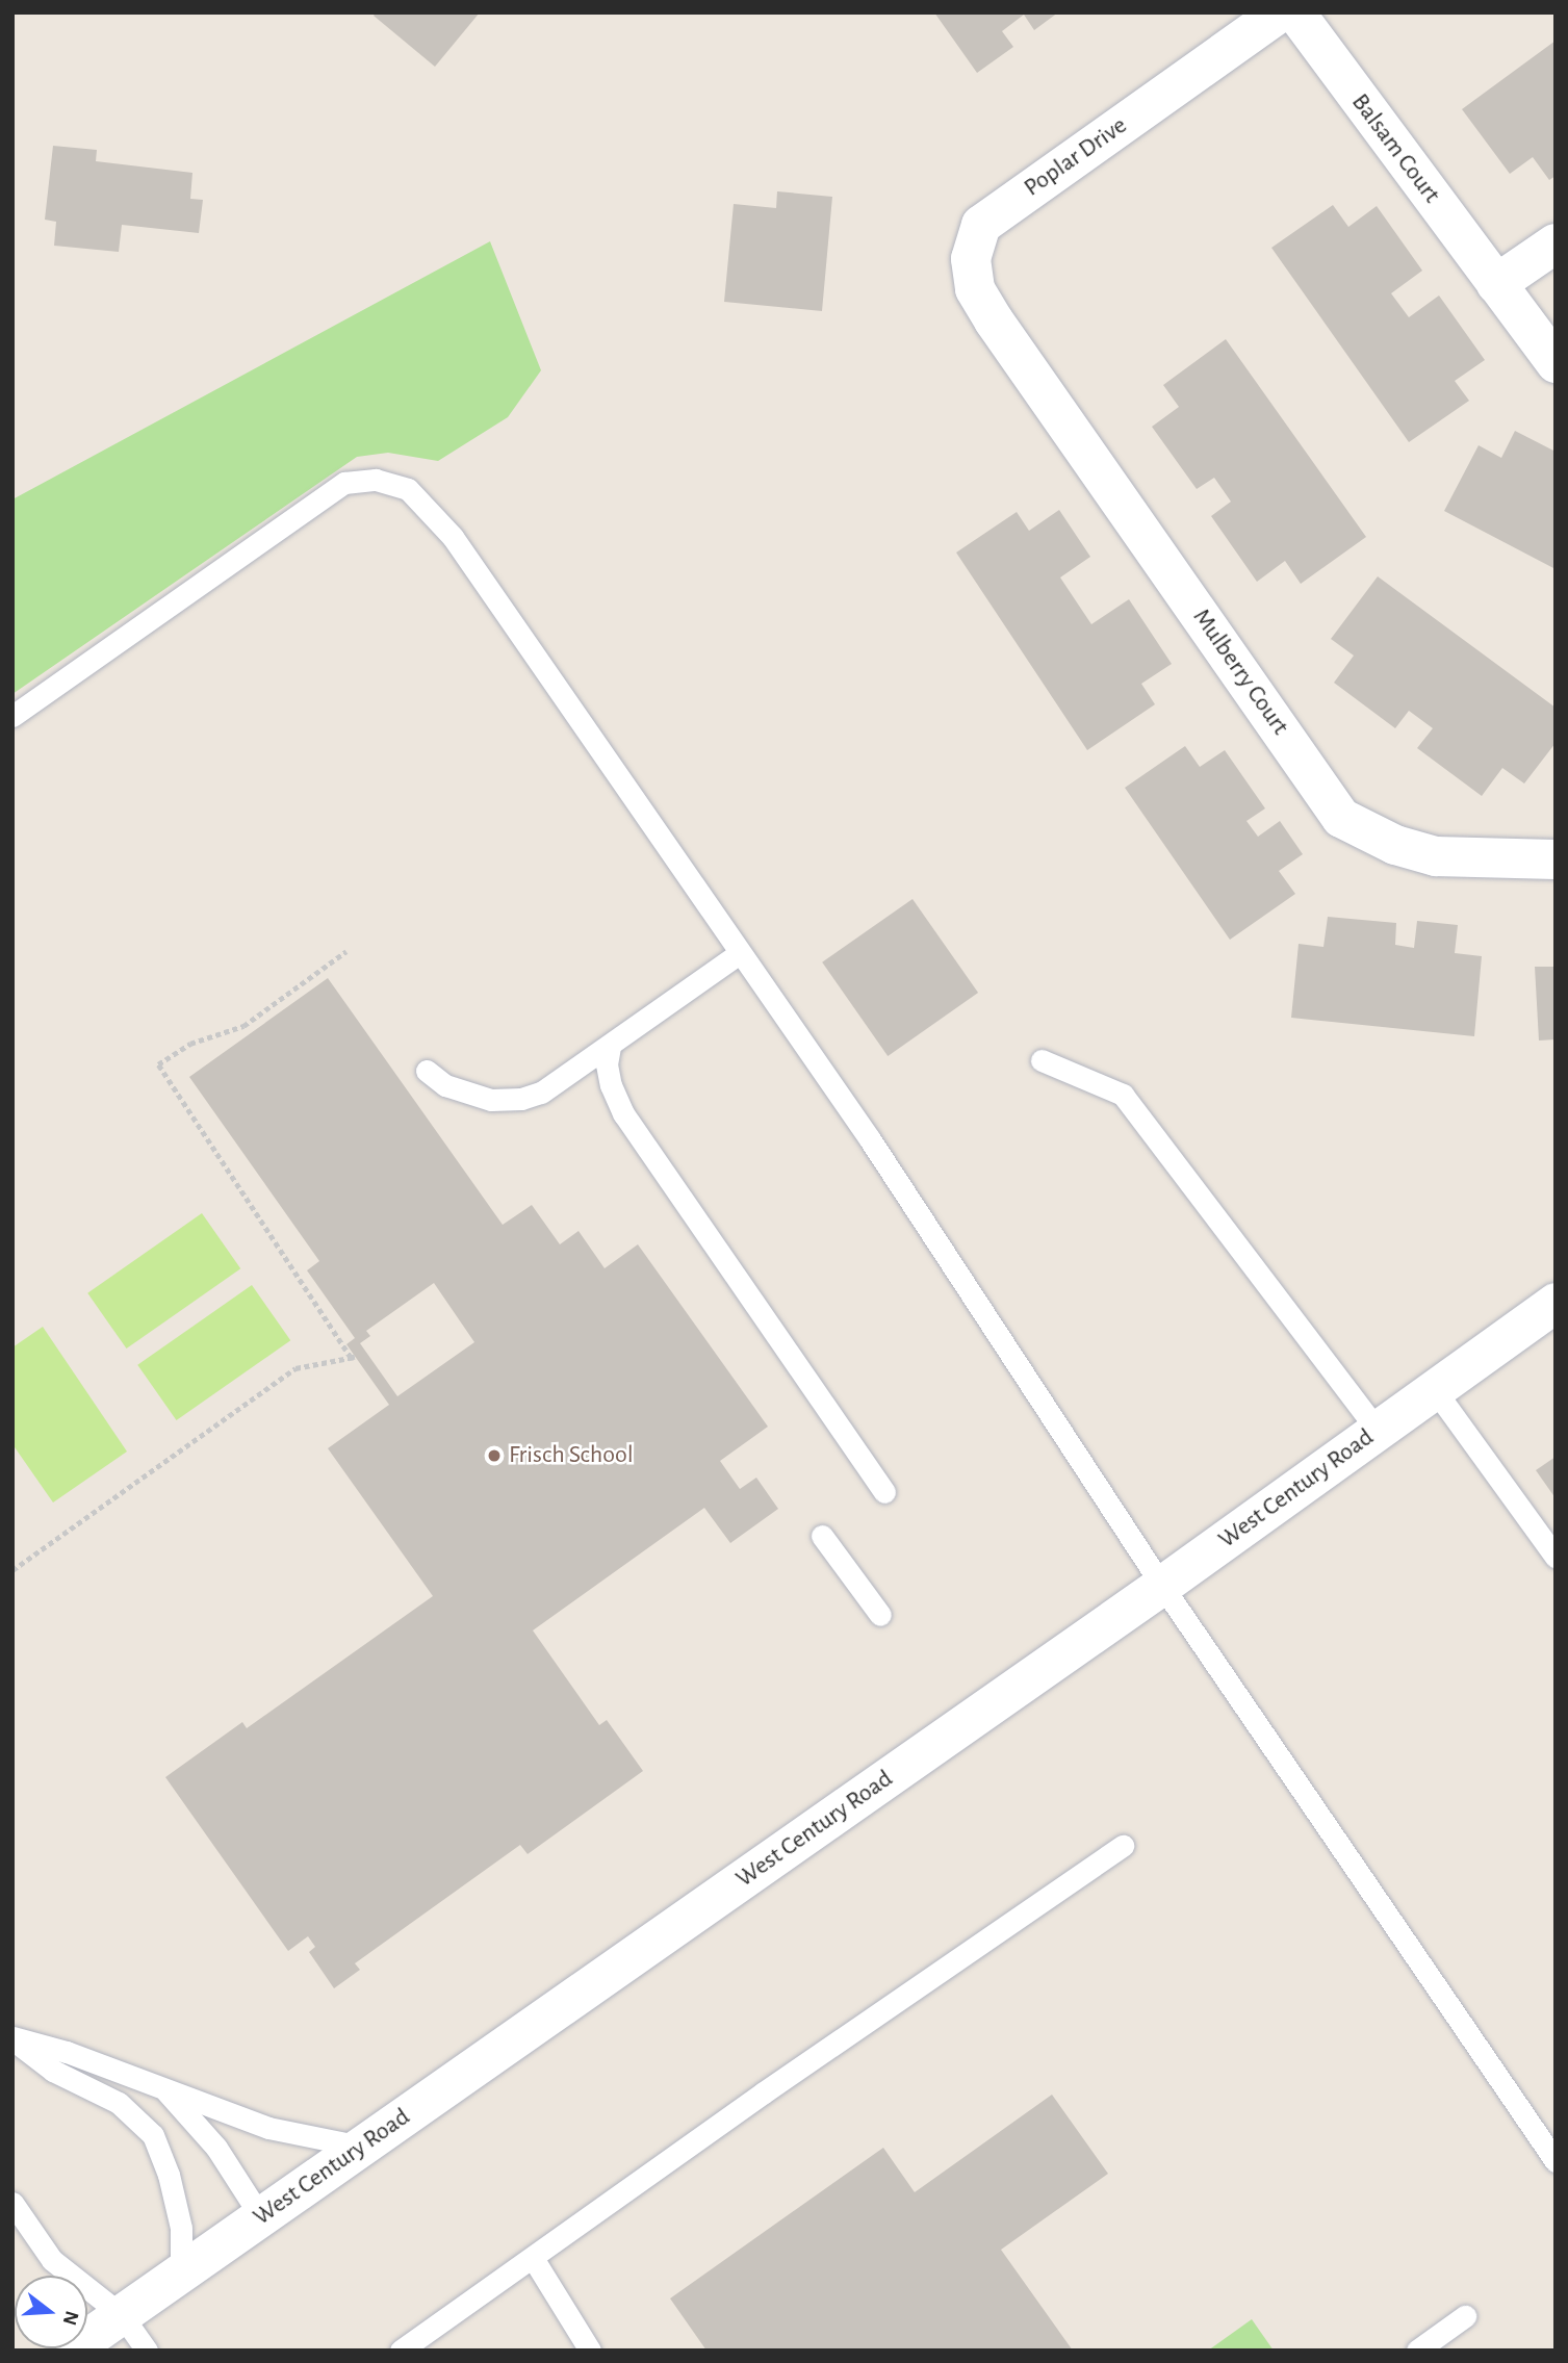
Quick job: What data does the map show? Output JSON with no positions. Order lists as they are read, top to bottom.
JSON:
{
  "streets": {
    "main road": [
      "Balsam Court",
      "Poplar Drive",
      "Mulberry Court",
      "West Century Road"
    ]
  },
  "crossings": [
    ["Poplar Drive", "Mulberry Court"]
  ],
  "places": ["Frisch School"],
  "north": "right"
}
